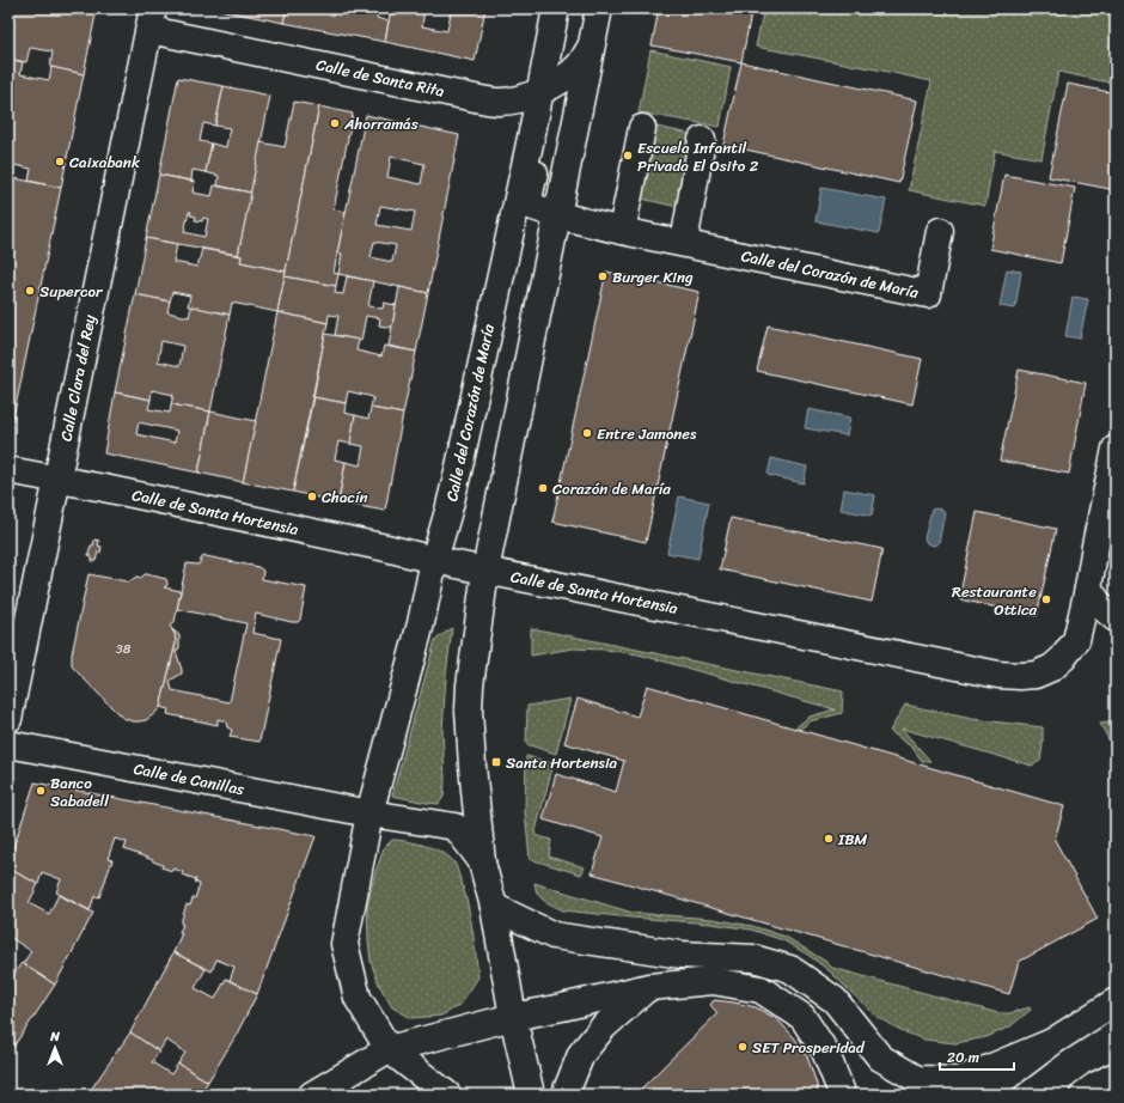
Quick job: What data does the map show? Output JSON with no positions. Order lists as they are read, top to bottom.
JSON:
{
  "streets": {
    "main road": [
      "Calle de Santa Rita",
      "Calle del Corazón de María",
      "Calle Clara del Rey",
      "Calle de Santa Hortensia",
      "Calle de Canillas"
    ]
  },
  "crossings": [
    ["Calle de Santa Rita", "Calle del Corazón de María"],
    ["Calle de Santa Rita", "Calle Clara del Rey"],
    ["Calle del Corazón de María", "Calle de Santa Hortensia"],
    ["Calle del Corazón de María", "Calle de Canillas"],
    ["Calle Clara del Rey", "Calle de Santa Hortensia"]
  ],
  "places": {
    "other": [
      "Ahorramás",
      "Escuela Infantil Privada El Osito 2",
      "Caixabank",
      "Burger King",
      "Supercor",
      "Entre Jamones",
      "Corazón de María",
      "Chacín",
      "Restaurante Ottica",
      "Banco Sabadell",
      "IBM",
      "SET Prosperidad"
    ],
    "transit": ["Santa Hortensia"]
  },
  "house_numbers": ["38"],
  "scale_bar": "20 m",
  "north": "top"
}
